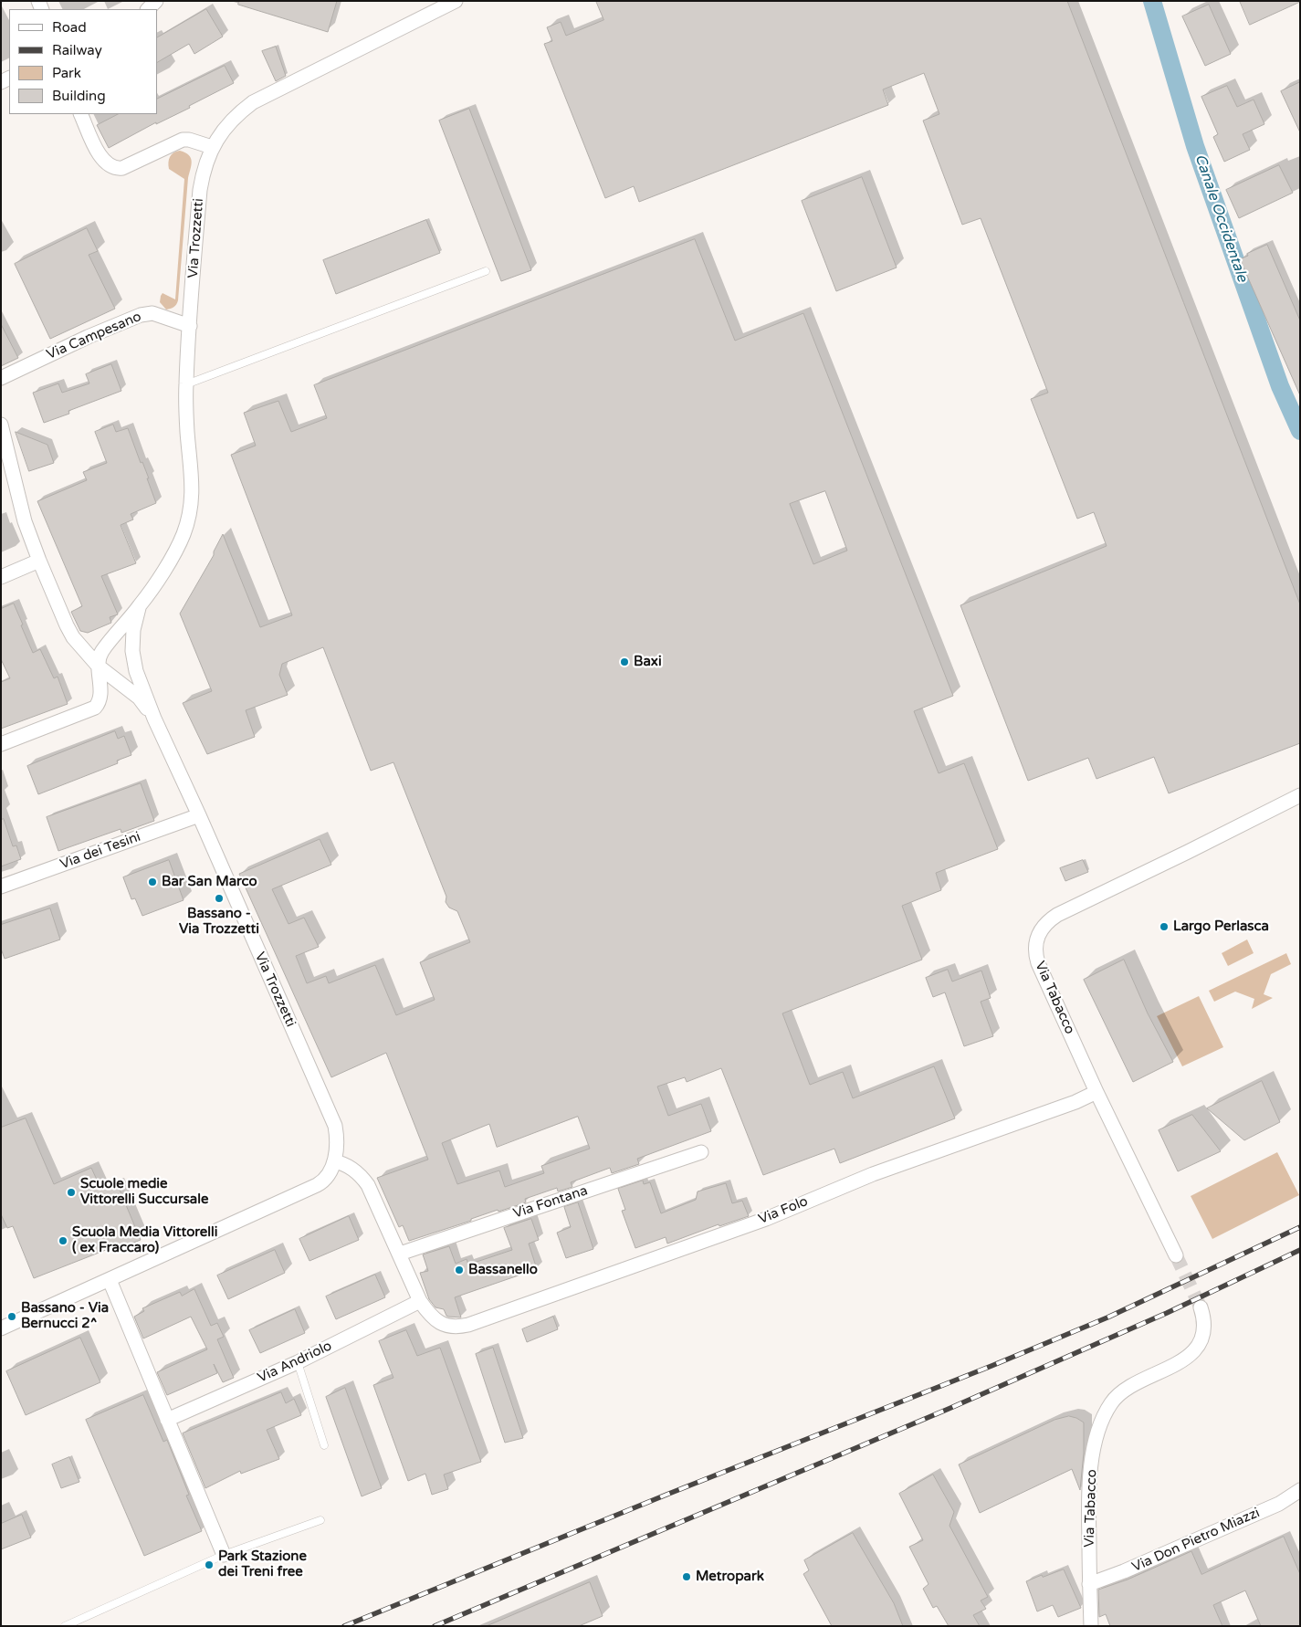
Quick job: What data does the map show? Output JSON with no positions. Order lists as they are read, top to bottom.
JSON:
{
  "streets": {
    "street": [
      "Via Trozzetti",
      "Via Campesano",
      "Via dei Tesini",
      "Via Tabacco",
      "Via Fontana",
      "Via Folo",
      "Via Andriolo",
      "Via Don Pietro Miazzi"
    ]
  },
  "crossings": [
    ["Via Trozzetti", "Via Campesano"],
    ["Via Trozzetti", "Via dei Tesini"],
    ["Via Tabacco", "Via Folo"],
    ["Via Tabacco", "Via Don Pietro Miazzi"],
    ["Via Folo", "Via Andriolo"]
  ],
  "water": ["Canale Occidentale"],
  "places": [
    "Baxi",
    "Bar San Marco",
    "Bassano - Via Trozzetti",
    "Largo Perlasca",
    "Scuole medie Vittorelli Succursale",
    "Scuola Media Vittorelli ( ex Fraccaro)",
    "Bassanello",
    "Bassano - Via Bernucci 2^",
    "Park Stazione dei Treni free",
    "Metropark"
  ],
  "legend": [
    "Road",
    "Railway",
    "Park",
    "Building"
  ]
}
